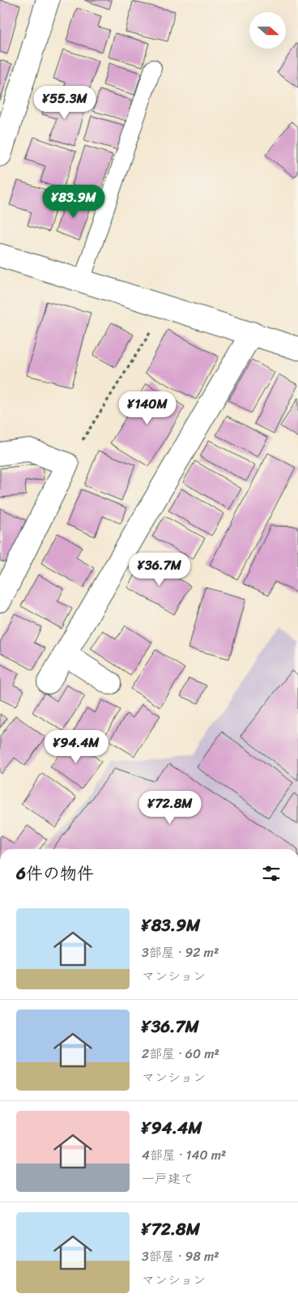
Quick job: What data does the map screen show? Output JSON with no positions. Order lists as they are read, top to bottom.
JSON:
{
  "north": "right",
  "page": {
    "price": [
      "¥55.3M",
      "¥83.9M",
      "¥140M",
      "¥36.7M",
      "¥94.4M",
      "¥72.8M"
    ],
    "heading": "6件の物件",
    "list": [
      {
        "name": "¥83.9M",
        "note": "3部屋 · 92 m² · マンション"
      },
      {
        "name": "¥36.7M",
        "note": "2部屋 · 60 m² · マンション"
      },
      {
        "name": "¥94.4M",
        "note": "4部屋 · 140 m² · 一戸建て"
      },
      {
        "name": "¥72.8M",
        "note": "3部屋 · 98 m² · マンション"
      }
    ]
  }
}
